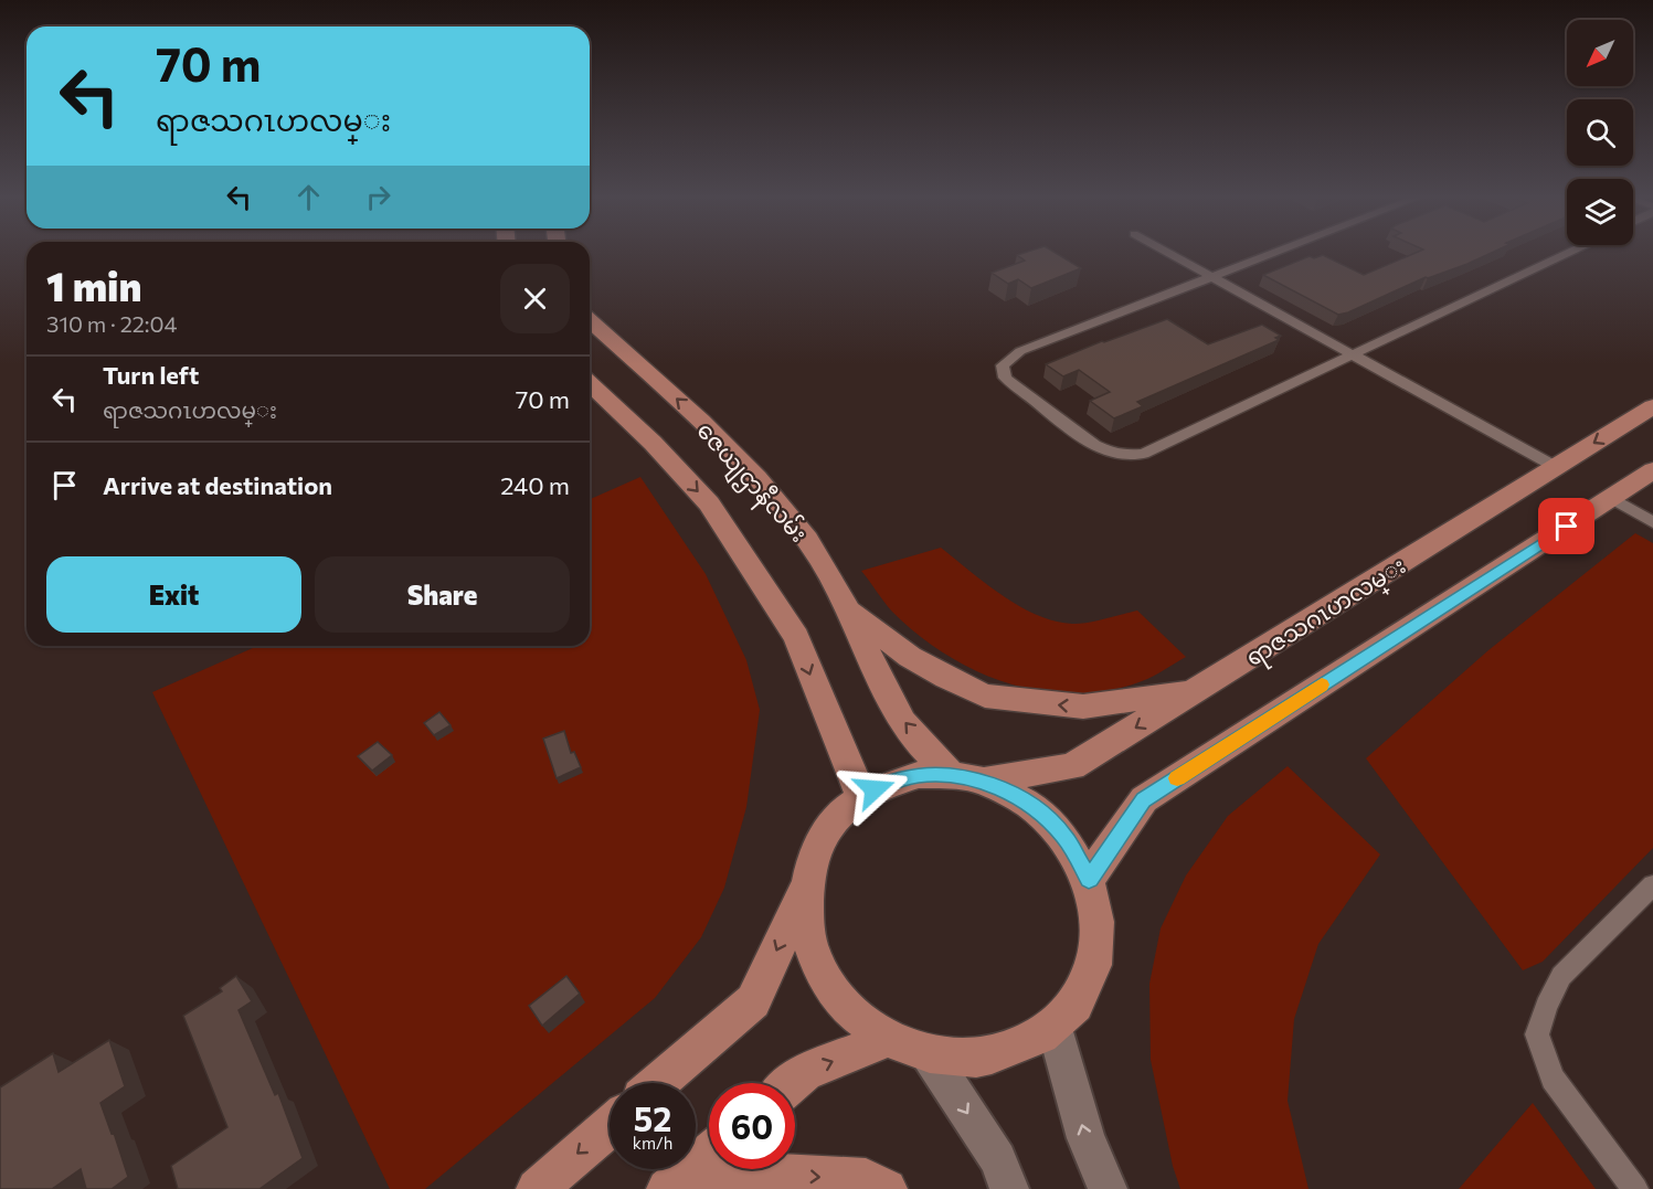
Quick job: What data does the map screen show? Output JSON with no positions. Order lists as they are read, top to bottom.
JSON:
{
  "streets": {
    "main road": ["ဇေယျဌာနီလမ်း", "ရာဇသဂၤဟလမ္း"]
  },
  "crossings": [
    ["ဇေယျဌာနီလမ်း", "ရာဇသဂၤဟလမ္း"]
  ],
  "north": "bottom left",
  "page": {
    "turn": ["70 m", "ရာဇသဂၤဟလမ္း"],
    "heading": ["1 min", "310 m · 22:04"],
    "list": [
      {
        "name": "Turn left",
        "note": "ရာဇသဂၤဟလမ္း",
        "value": "70 m"
      },
      {
        "name": "Arrive at destination",
        "value": "240 m"
      }
    ],
    "buttons": ["Exit", "Share"],
    "speed": "52 km/h",
    "limit": "60"
  }
}
